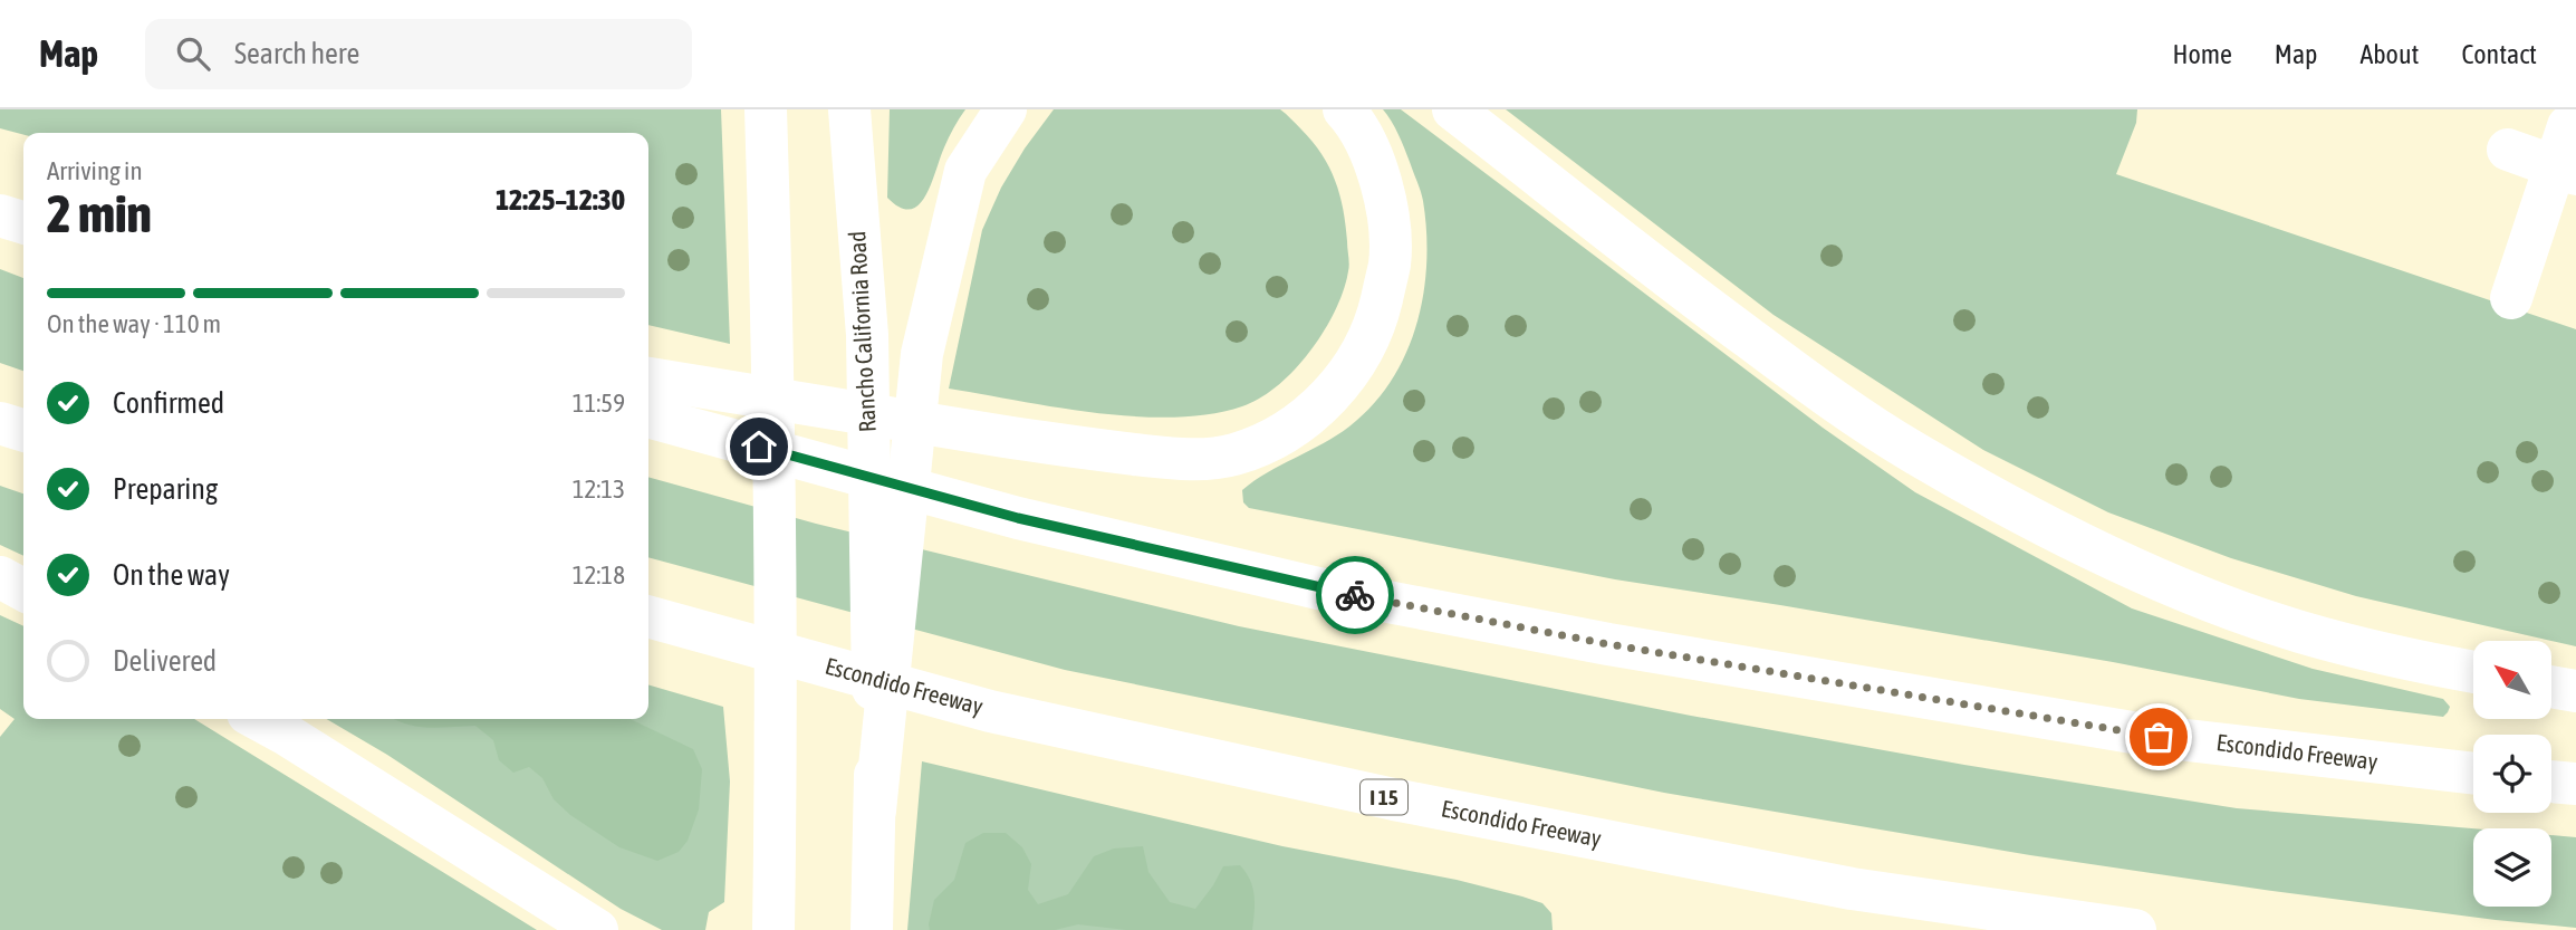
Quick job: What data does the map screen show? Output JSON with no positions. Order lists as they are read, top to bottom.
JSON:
{
  "streets": {
    "main road": ["Rancho California Road", "Escondido Freeway", "I 15"]
  },
  "north": "top left",
  "page": {
    "header": "Map",
    "search": "Search here",
    "nav": [
      "Home",
      "Map",
      "About",
      "Contact"
    ],
    "heading": ["2 min", "Arriving in", "12:25–12:30"],
    "bar": "On the way · 110 m",
    "list": [
      ["Confirmed", "11:59"],
      ["Preparing", "12:13"],
      ["On the way", "12:18"],
      "Delivered"
    ]
  }
}
